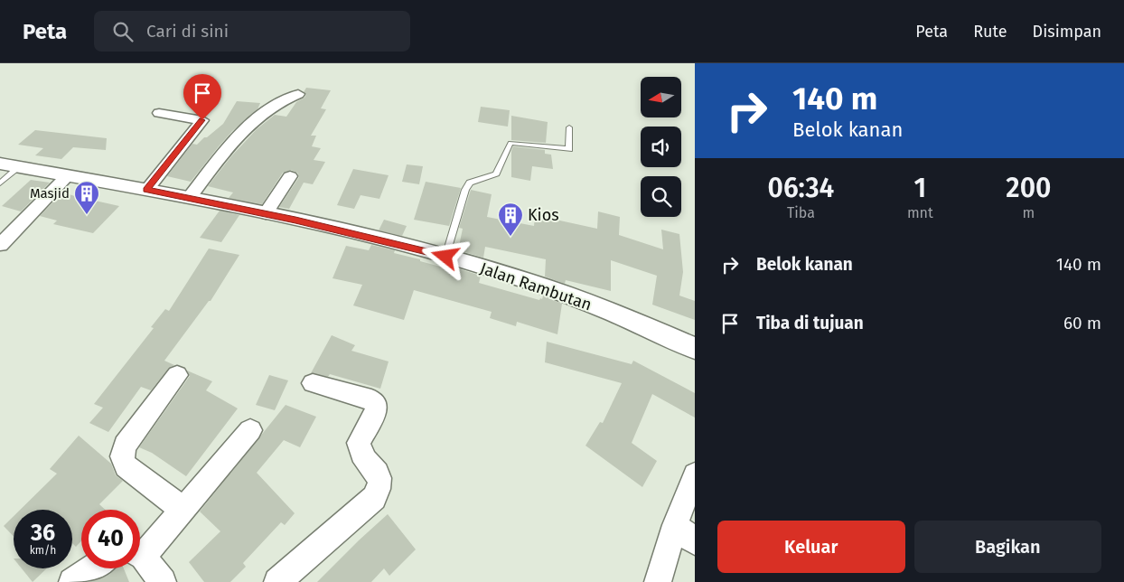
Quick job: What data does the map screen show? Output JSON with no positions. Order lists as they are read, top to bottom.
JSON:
{
  "streets": {
    "street": ["Jalan Rambutan"]
  },
  "places": {
    "building": ["Masjid", "Kios"]
  },
  "north": "left",
  "page": {
    "header": "Peta",
    "search": "Cari di sini",
    "nav": ["Peta", "Rute", "Disimpan"],
    "turn": ["140 m", "Belok kanan"],
    "eta": [
      "06:34",
      "Tiba",
      "1",
      "mnt",
      "200",
      "m"
    ],
    "list": [
      {
        "name": "Belok kanan",
        "value": "140 m"
      },
      {
        "name": "Tiba di tujuan",
        "value": "60 m"
      }
    ],
    "speed": "36 km/h",
    "limit": "40",
    "buttons": ["Keluar", "Bagikan"]
  }
}
